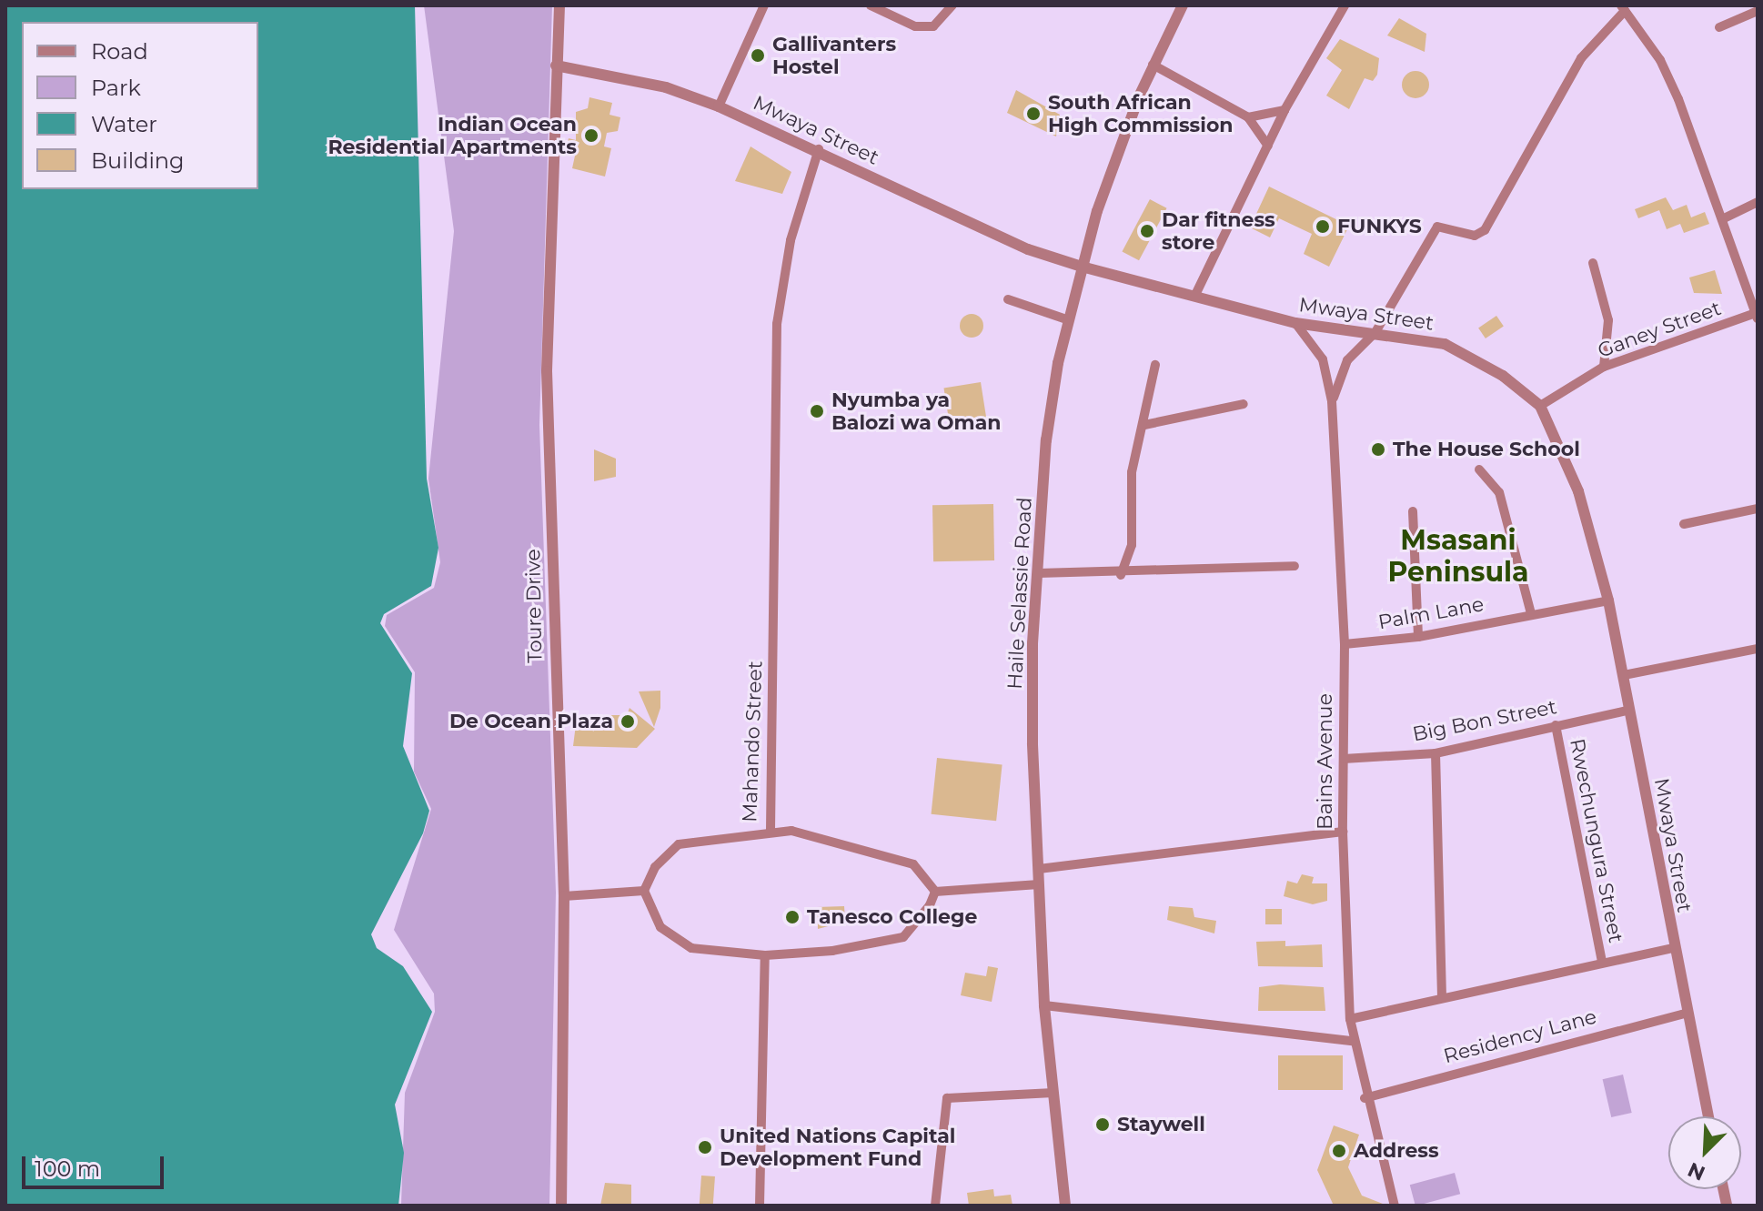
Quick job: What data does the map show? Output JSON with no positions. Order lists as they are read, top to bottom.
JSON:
{
  "streets": {
    "street": [
      "Mwaya Street",
      "Ganey Street",
      "Haile Selassie Road",
      "Toure Drive",
      "Palm Lane",
      "Big Bon Street",
      "Mahando Street",
      "Bains Avenue",
      "Rwechungura Street",
      "Residency Lane"
    ]
  },
  "crossings": [
    ["Mwaya Street", "Ganey Street"],
    ["Mwaya Street", "Haile Selassie Road"],
    ["Mwaya Street", "Toure Drive"],
    ["Mwaya Street", "Palm Lane"],
    ["Mwaya Street", "Big Bon Street"],
    ["Mwaya Street", "Mahando Street"],
    ["Mwaya Street", "Bains Avenue"],
    ["Mwaya Street", "Residency Lane"],
    ["Palm Lane", "Bains Avenue"],
    ["Big Bon Street", "Bains Avenue"],
    ["Big Bon Street", "Rwechungura Street"],
    ["Bains Avenue", "Residency Lane"]
  ],
  "districts": ["Msasani Peninsula"],
  "places": [
    "Gallivanters Hostel",
    "South African High Commission",
    "Indian Ocean Residential Apartments",
    "FUNKYS",
    "Dar fitness store",
    "Nyumba ya Balozi wa Oman",
    "The House School",
    "De Ocean Plaza",
    "Tanesco College",
    "Staywell",
    "United Nations Capital Development Fund",
    "Address"
  ],
  "legend": [
    "Road",
    "Park",
    "Water",
    "Building"
  ],
  "scale_bar": "100 m",
  "north": "bottom left"
}
